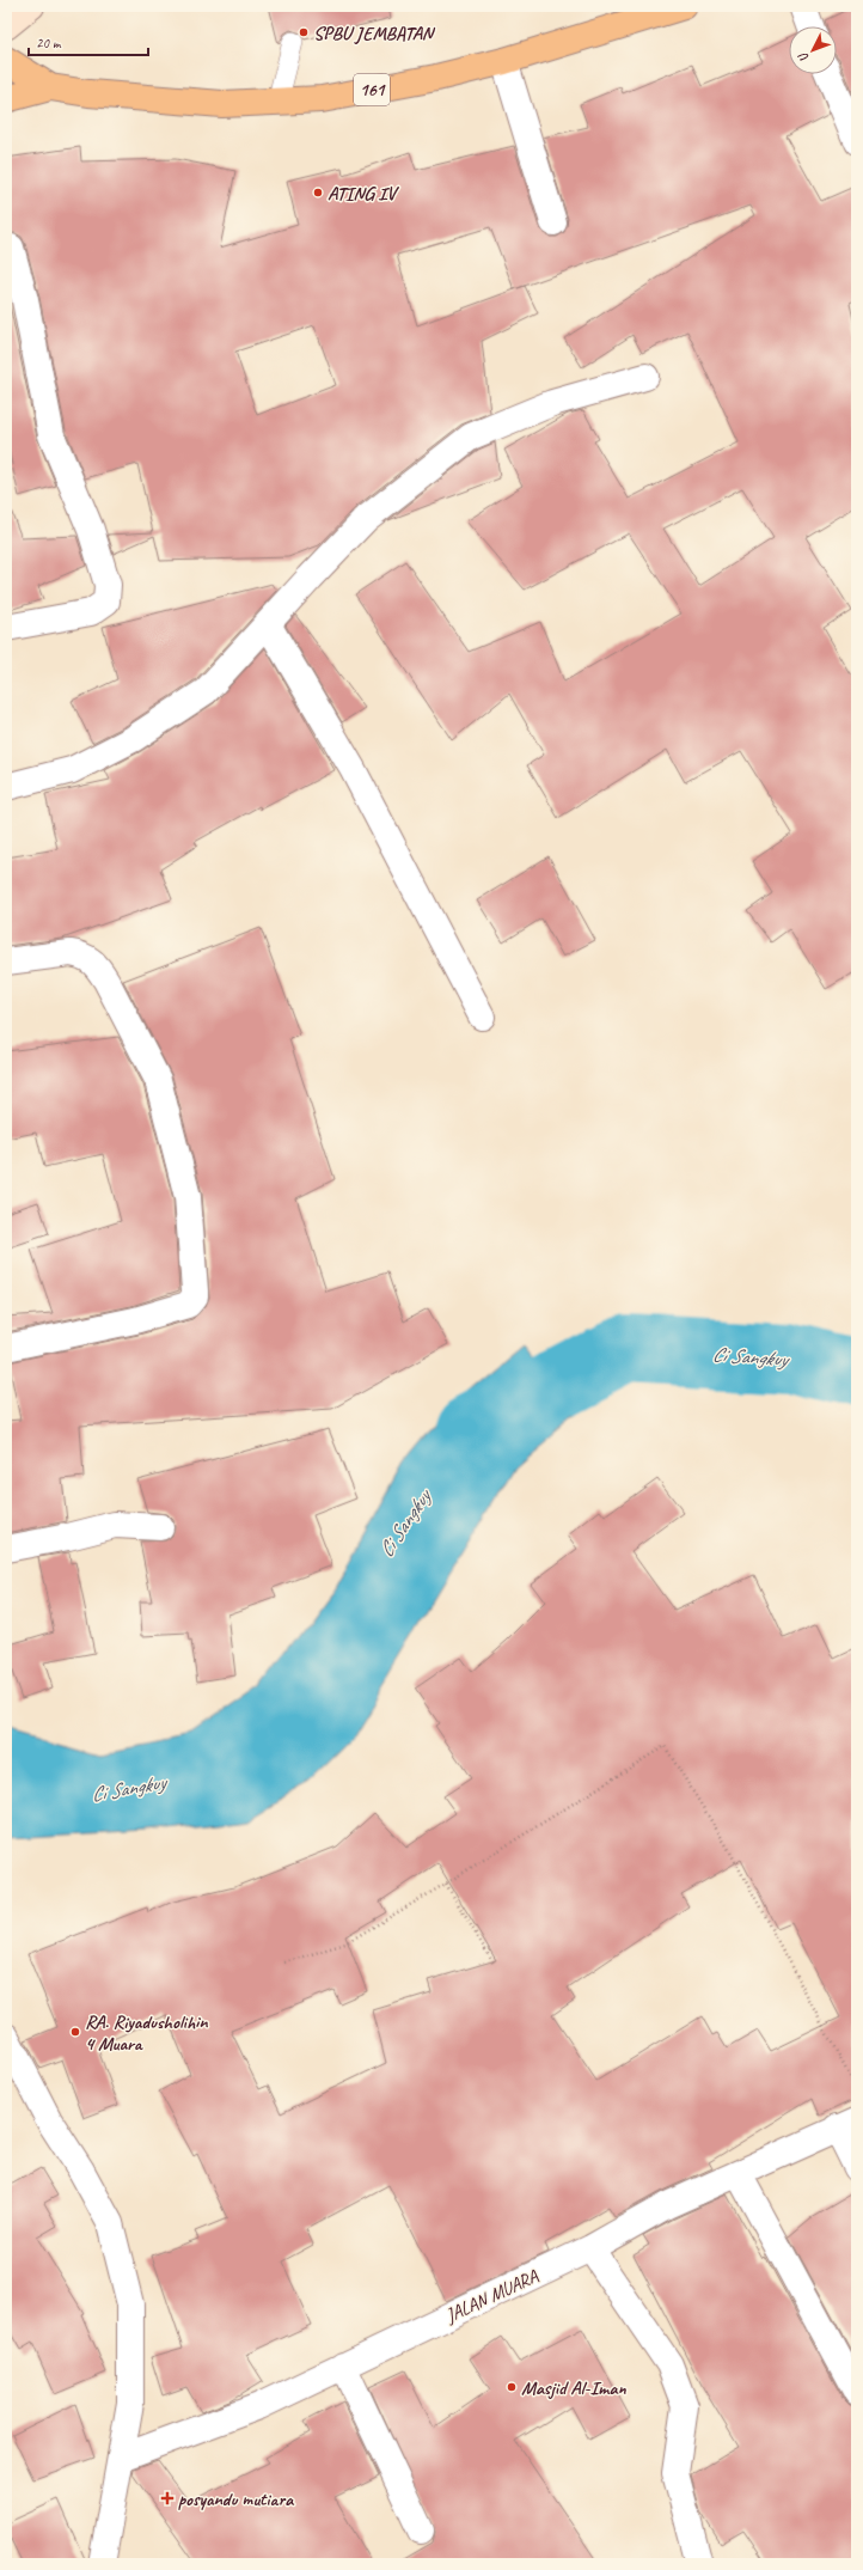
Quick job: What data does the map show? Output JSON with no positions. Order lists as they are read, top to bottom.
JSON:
{
  "streets": {
    "main road": ["161"],
    "street": ["JALAN MUARA"]
  },
  "water": ["Ci Sangkuy"],
  "places": {
    "other": [
      "SPBU JEMBATAN",
      "ATING IV",
      "RA. Riyadusholihin 4 Muara",
      "Masjid Al-Iman"
    ],
    "health": ["posyandu mutiara"]
  },
  "scale_bar": "20 m",
  "north": "bottom left"
}
